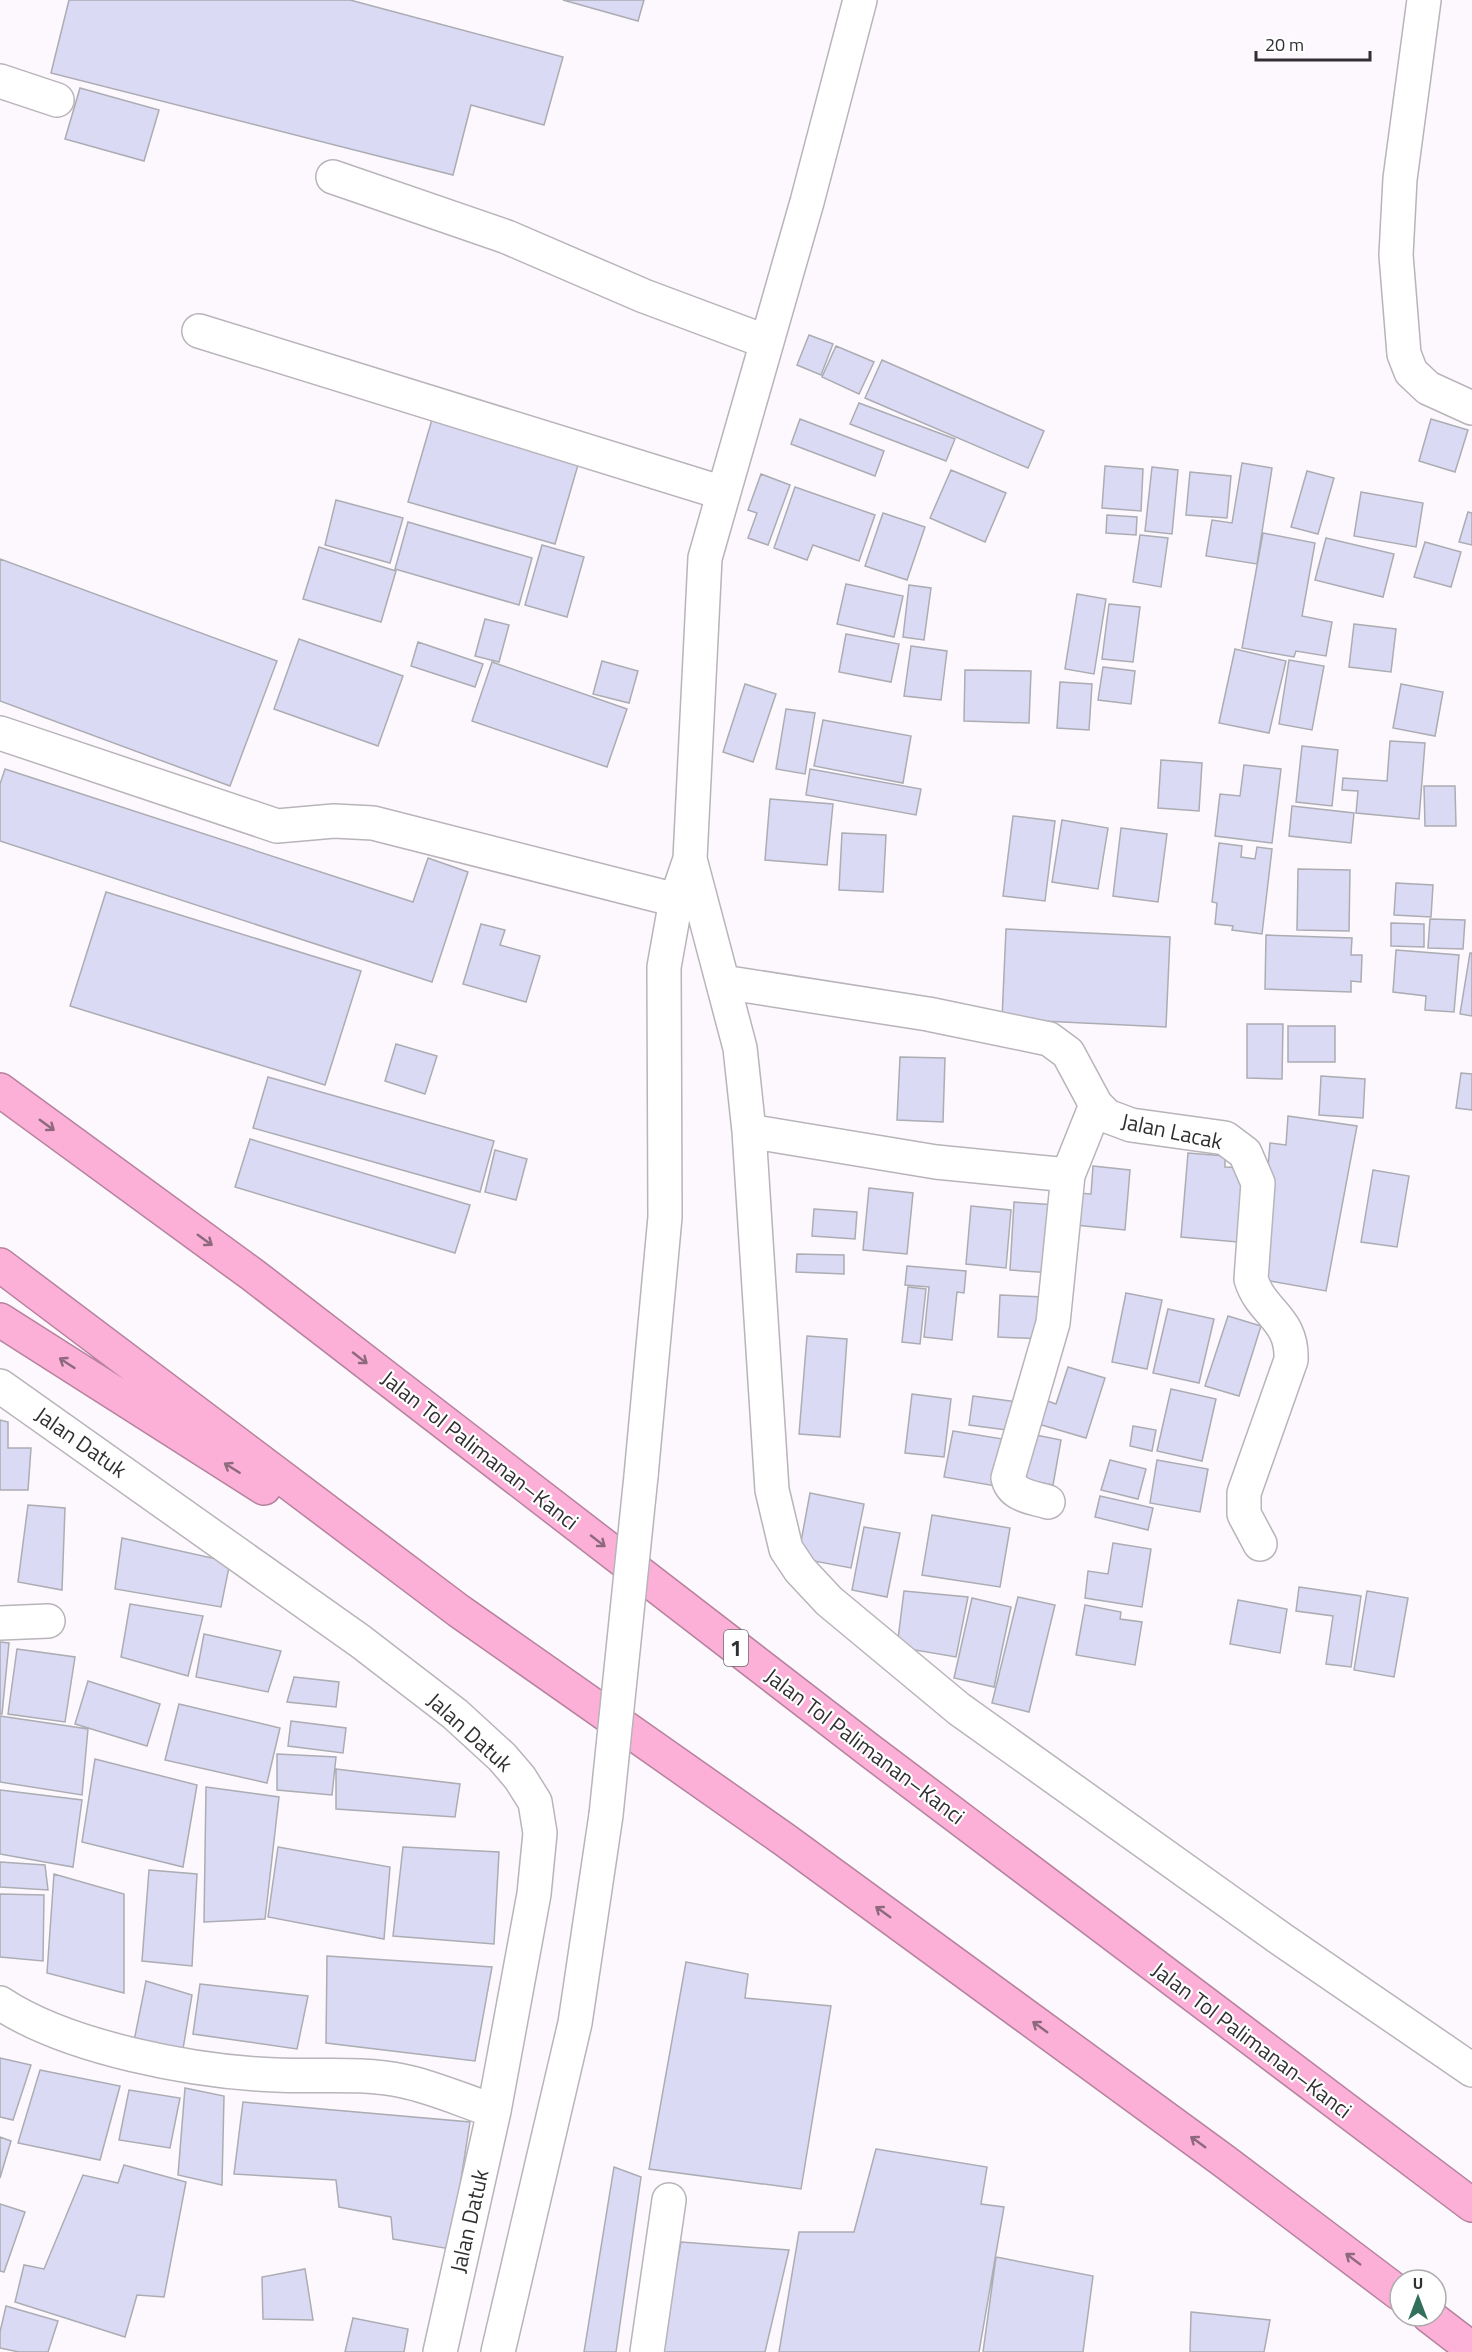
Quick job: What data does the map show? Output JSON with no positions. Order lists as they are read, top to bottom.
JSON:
{
  "streets": {
    "highway": ["Jalan Tol Palimanan–Kanci", "1"],
    "street": ["Jalan Lacak", "Jalan Datuk"]
  },
  "scale_bar": "20 m",
  "north": "top"
}
